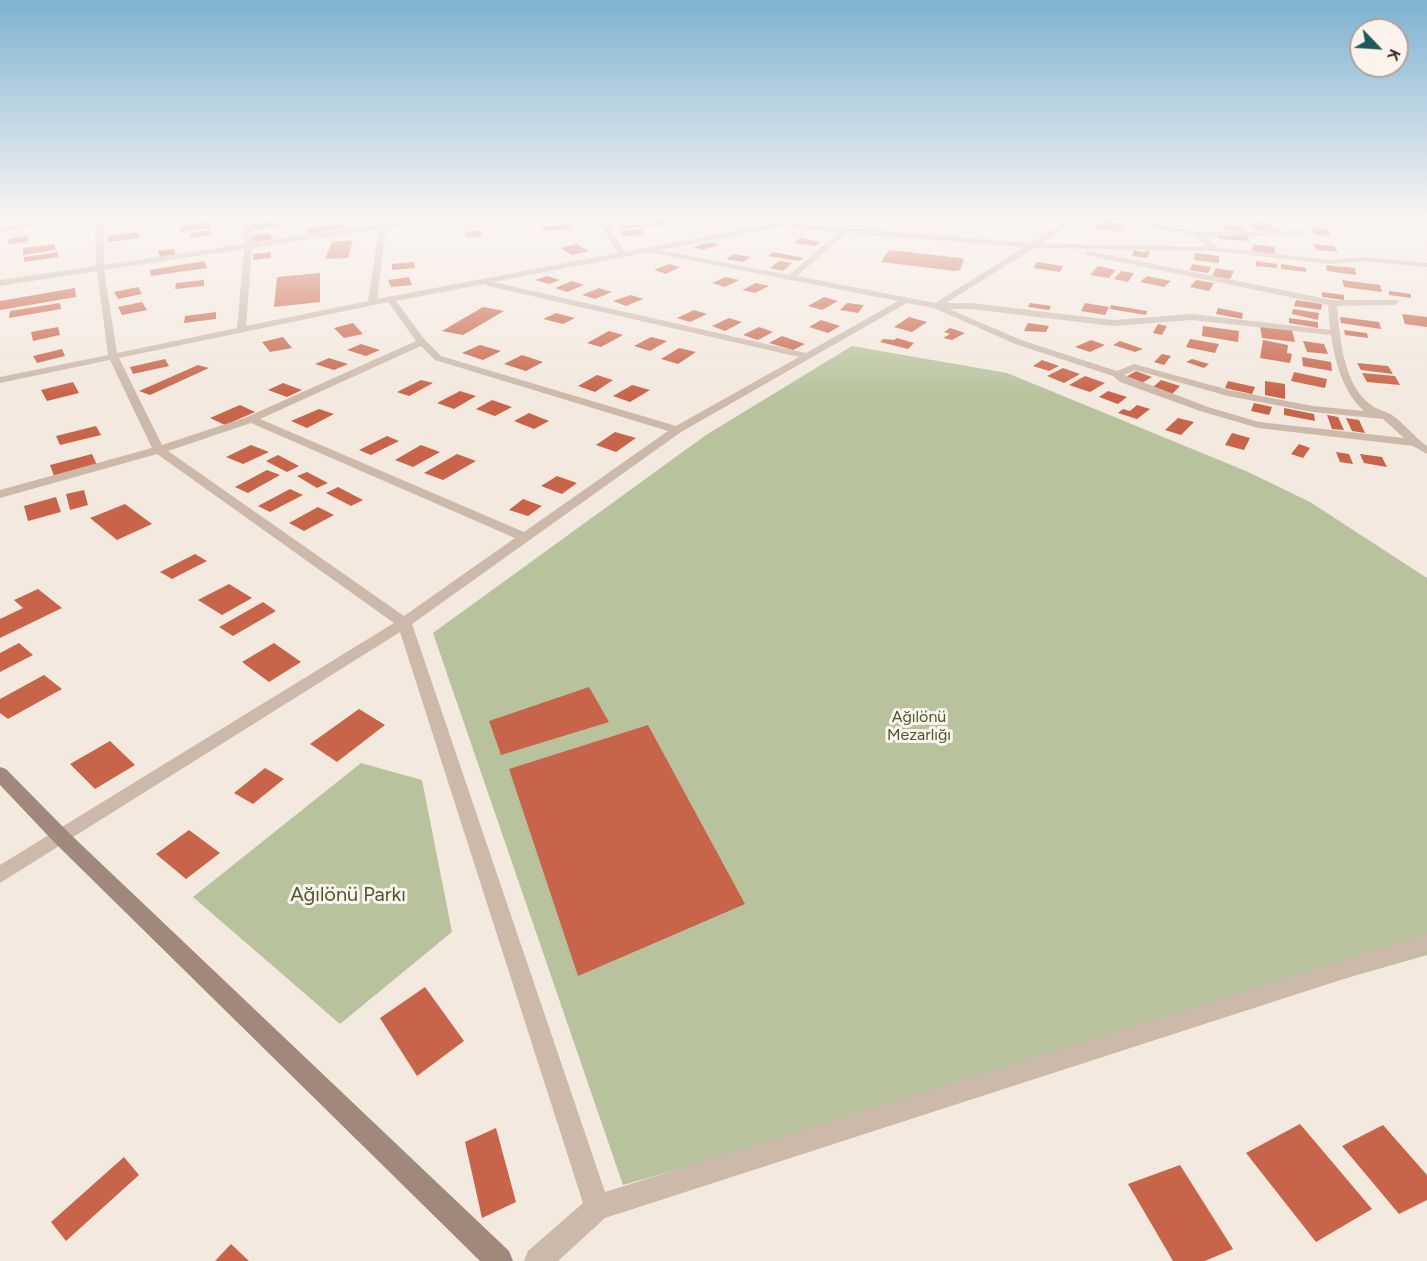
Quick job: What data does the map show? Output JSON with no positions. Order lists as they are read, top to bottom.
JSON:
{
  "parks": ["Ağılönü Mezarlığı", "Ağılönü Parkı"],
  "north": "bottom right"
}
